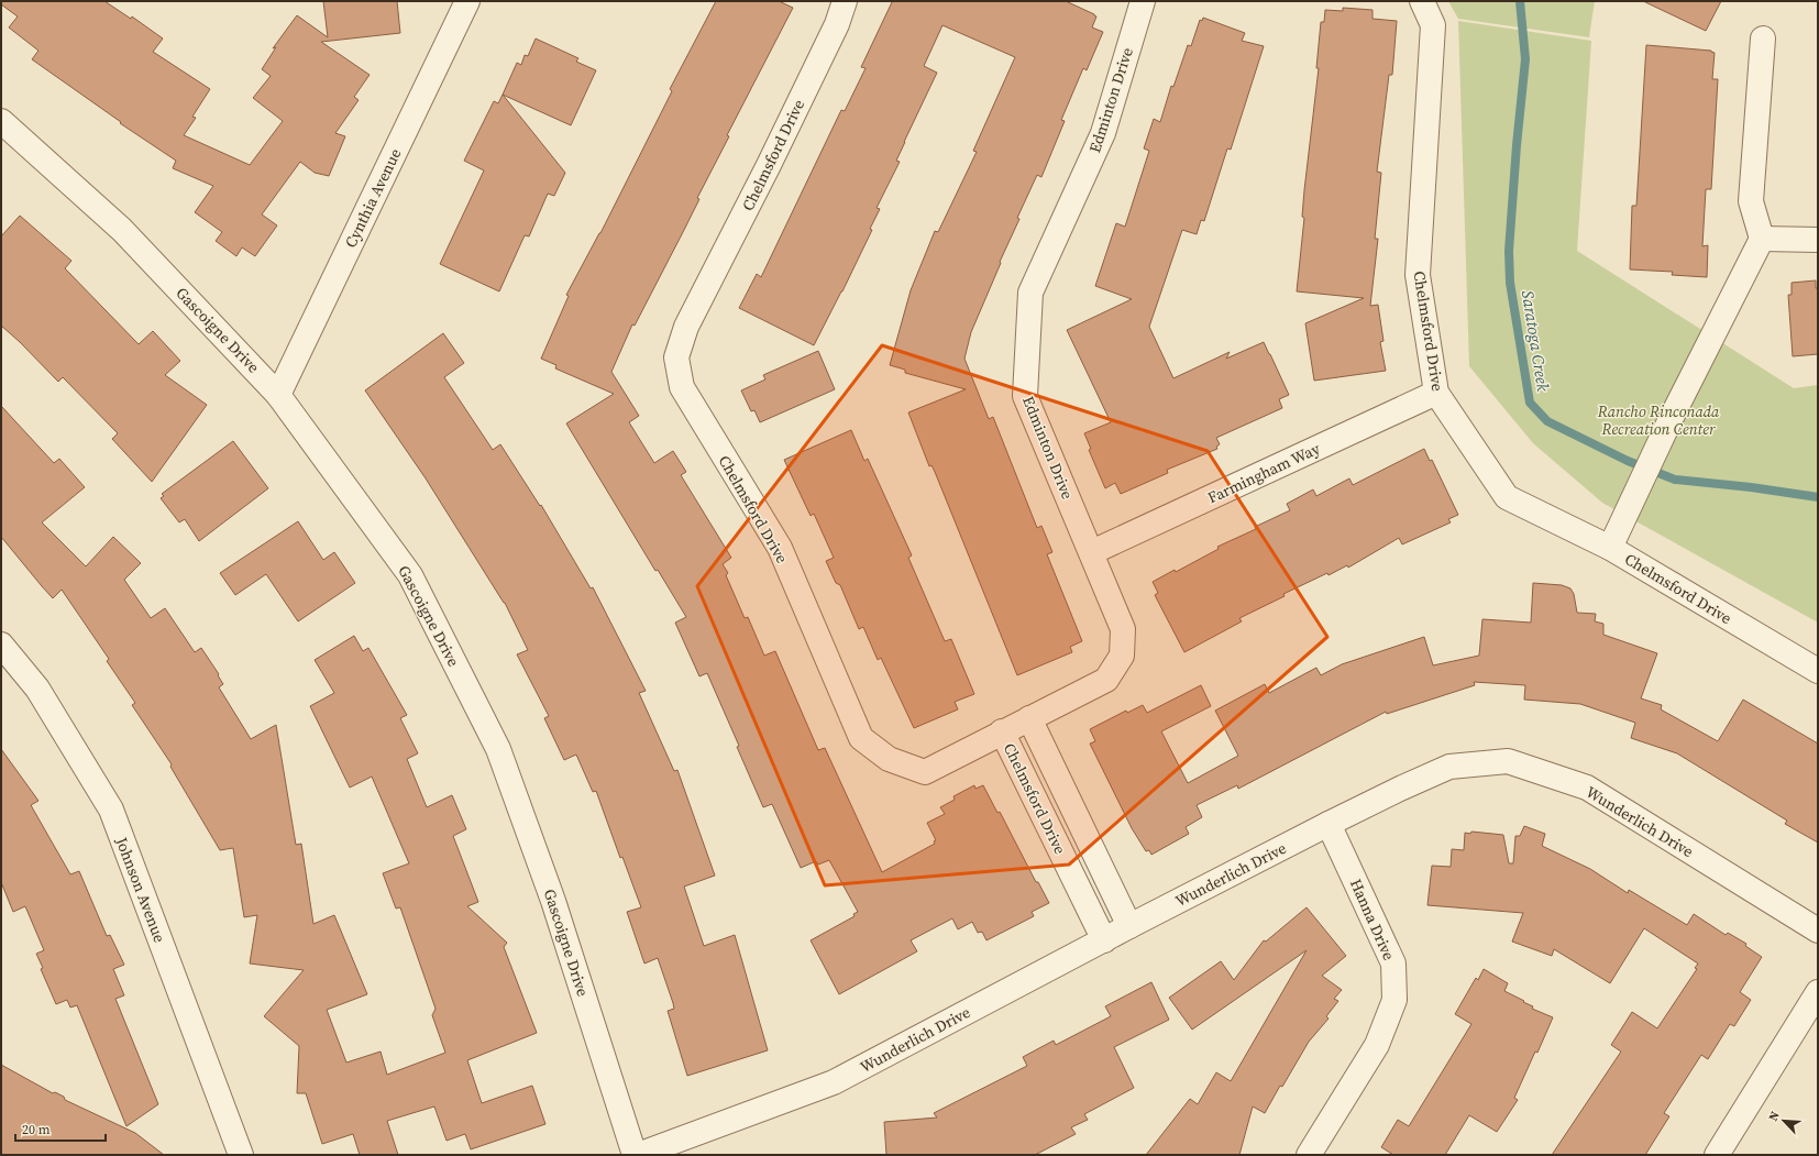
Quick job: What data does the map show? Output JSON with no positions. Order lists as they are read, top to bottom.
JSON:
{
  "streets": {
    "street": [
      "Edminton Drive",
      "Chelmsford Drive",
      "Cynthia Avenue",
      "Gascoigne Drive",
      "Farmingham Way",
      "Wunderlich Drive",
      "Johnson Avenue",
      "Hanna Drive"
    ]
  },
  "crossings": [
    ["Edminton Drive", "Chelmsford Drive"],
    ["Edminton Drive", "Farmingham Way"],
    ["Chelmsford Drive", "Farmingham Way"],
    ["Chelmsford Drive", "Wunderlich Drive"],
    ["Cynthia Avenue", "Gascoigne Drive"],
    ["Wunderlich Drive", "Hanna Drive"]
  ],
  "water": ["Saratoga Creek"],
  "parks": ["Rancho Rinconada Recreation Center"],
  "scale_bar": "20 m",
  "north": "top left"
}
